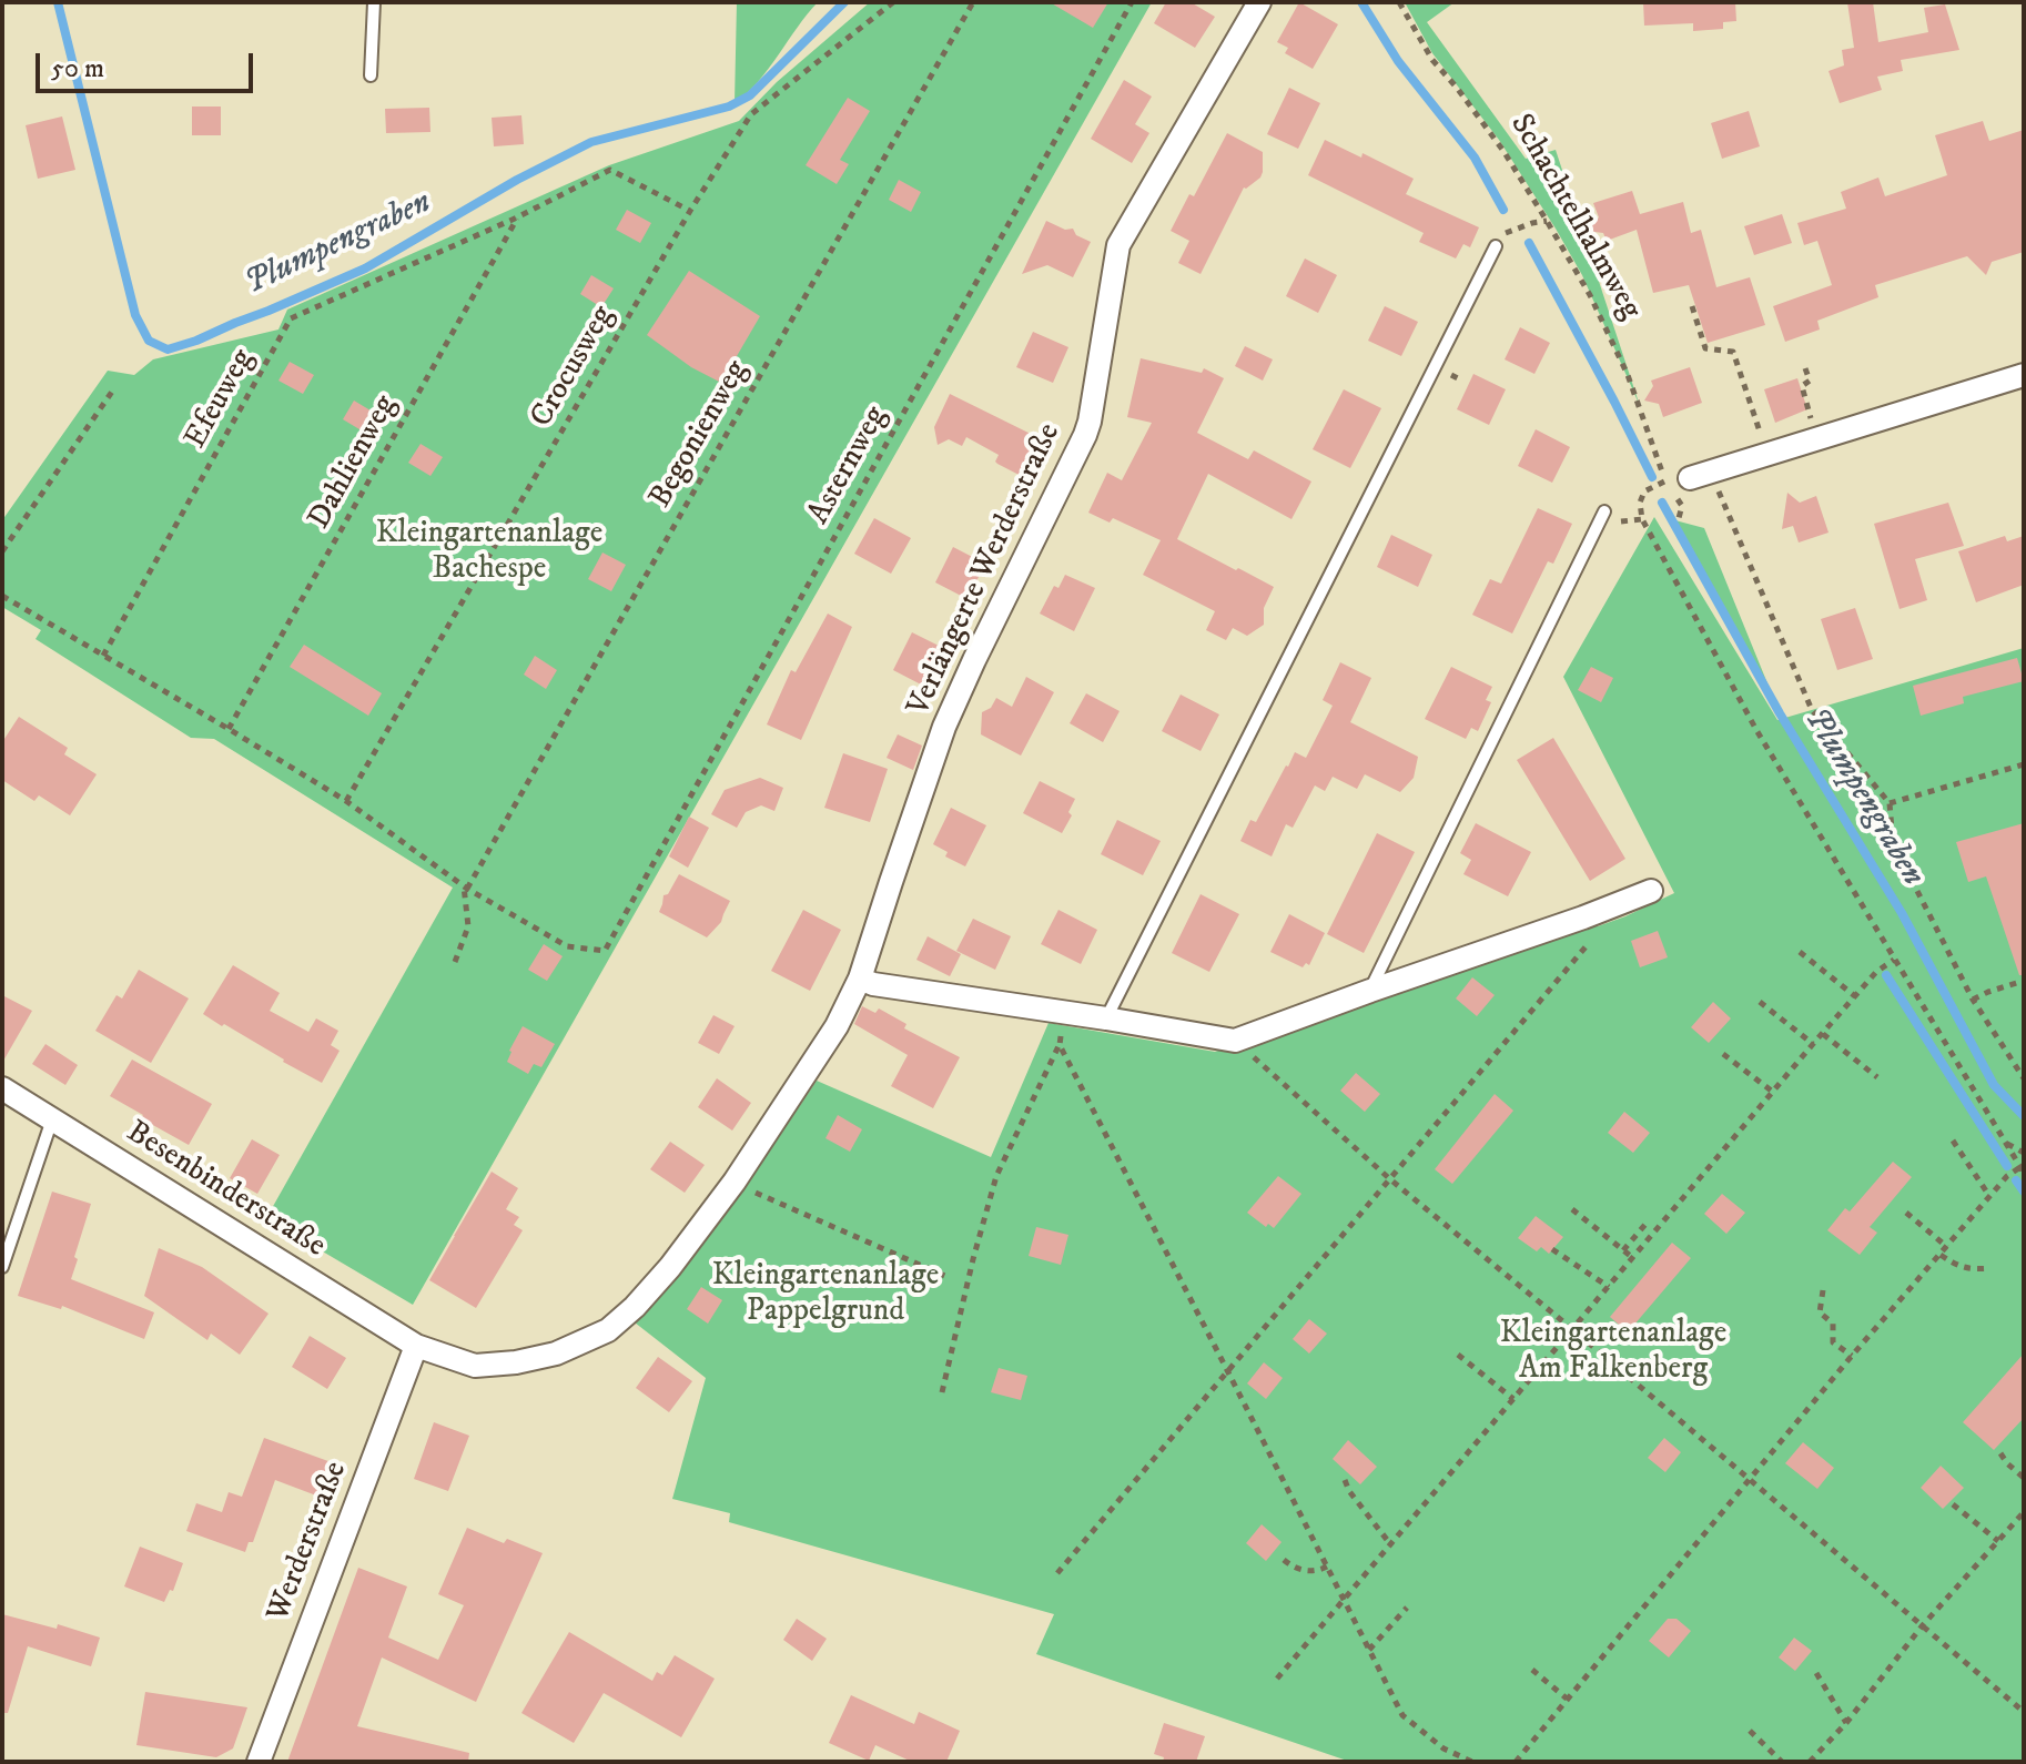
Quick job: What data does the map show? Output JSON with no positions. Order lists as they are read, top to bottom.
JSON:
{
  "streets": {
    "street": ["Verlängerte Werderstraße", "Besenbinderstraße", "Werderstraße"],
    "path": [
      "Schachtelhalmweg",
      "Crocusweg",
      "Efeuweg",
      "Begonienweg",
      "Dahlienweg",
      "Asternweg"
    ]
  },
  "crossings": [
    ["Crocusweg", "Efeuweg"],
    ["Efeuweg", "Dahlienweg"],
    ["Begonienweg", "Asternweg"],
    ["Verlängerte Werderstraße", "Besenbinderstraße"],
    ["Verlängerte Werderstraße", "Werderstraße"],
    ["Besenbinderstraße", "Werderstraße"]
  ],
  "water": ["Plumpengraben"],
  "parks": ["Kleingartenanlage Bachespe", "Kleingartenanlage Pappelgrund", "Kleingartenanlage Am Falkenberg"],
  "scale_bar": "50 m"
}
